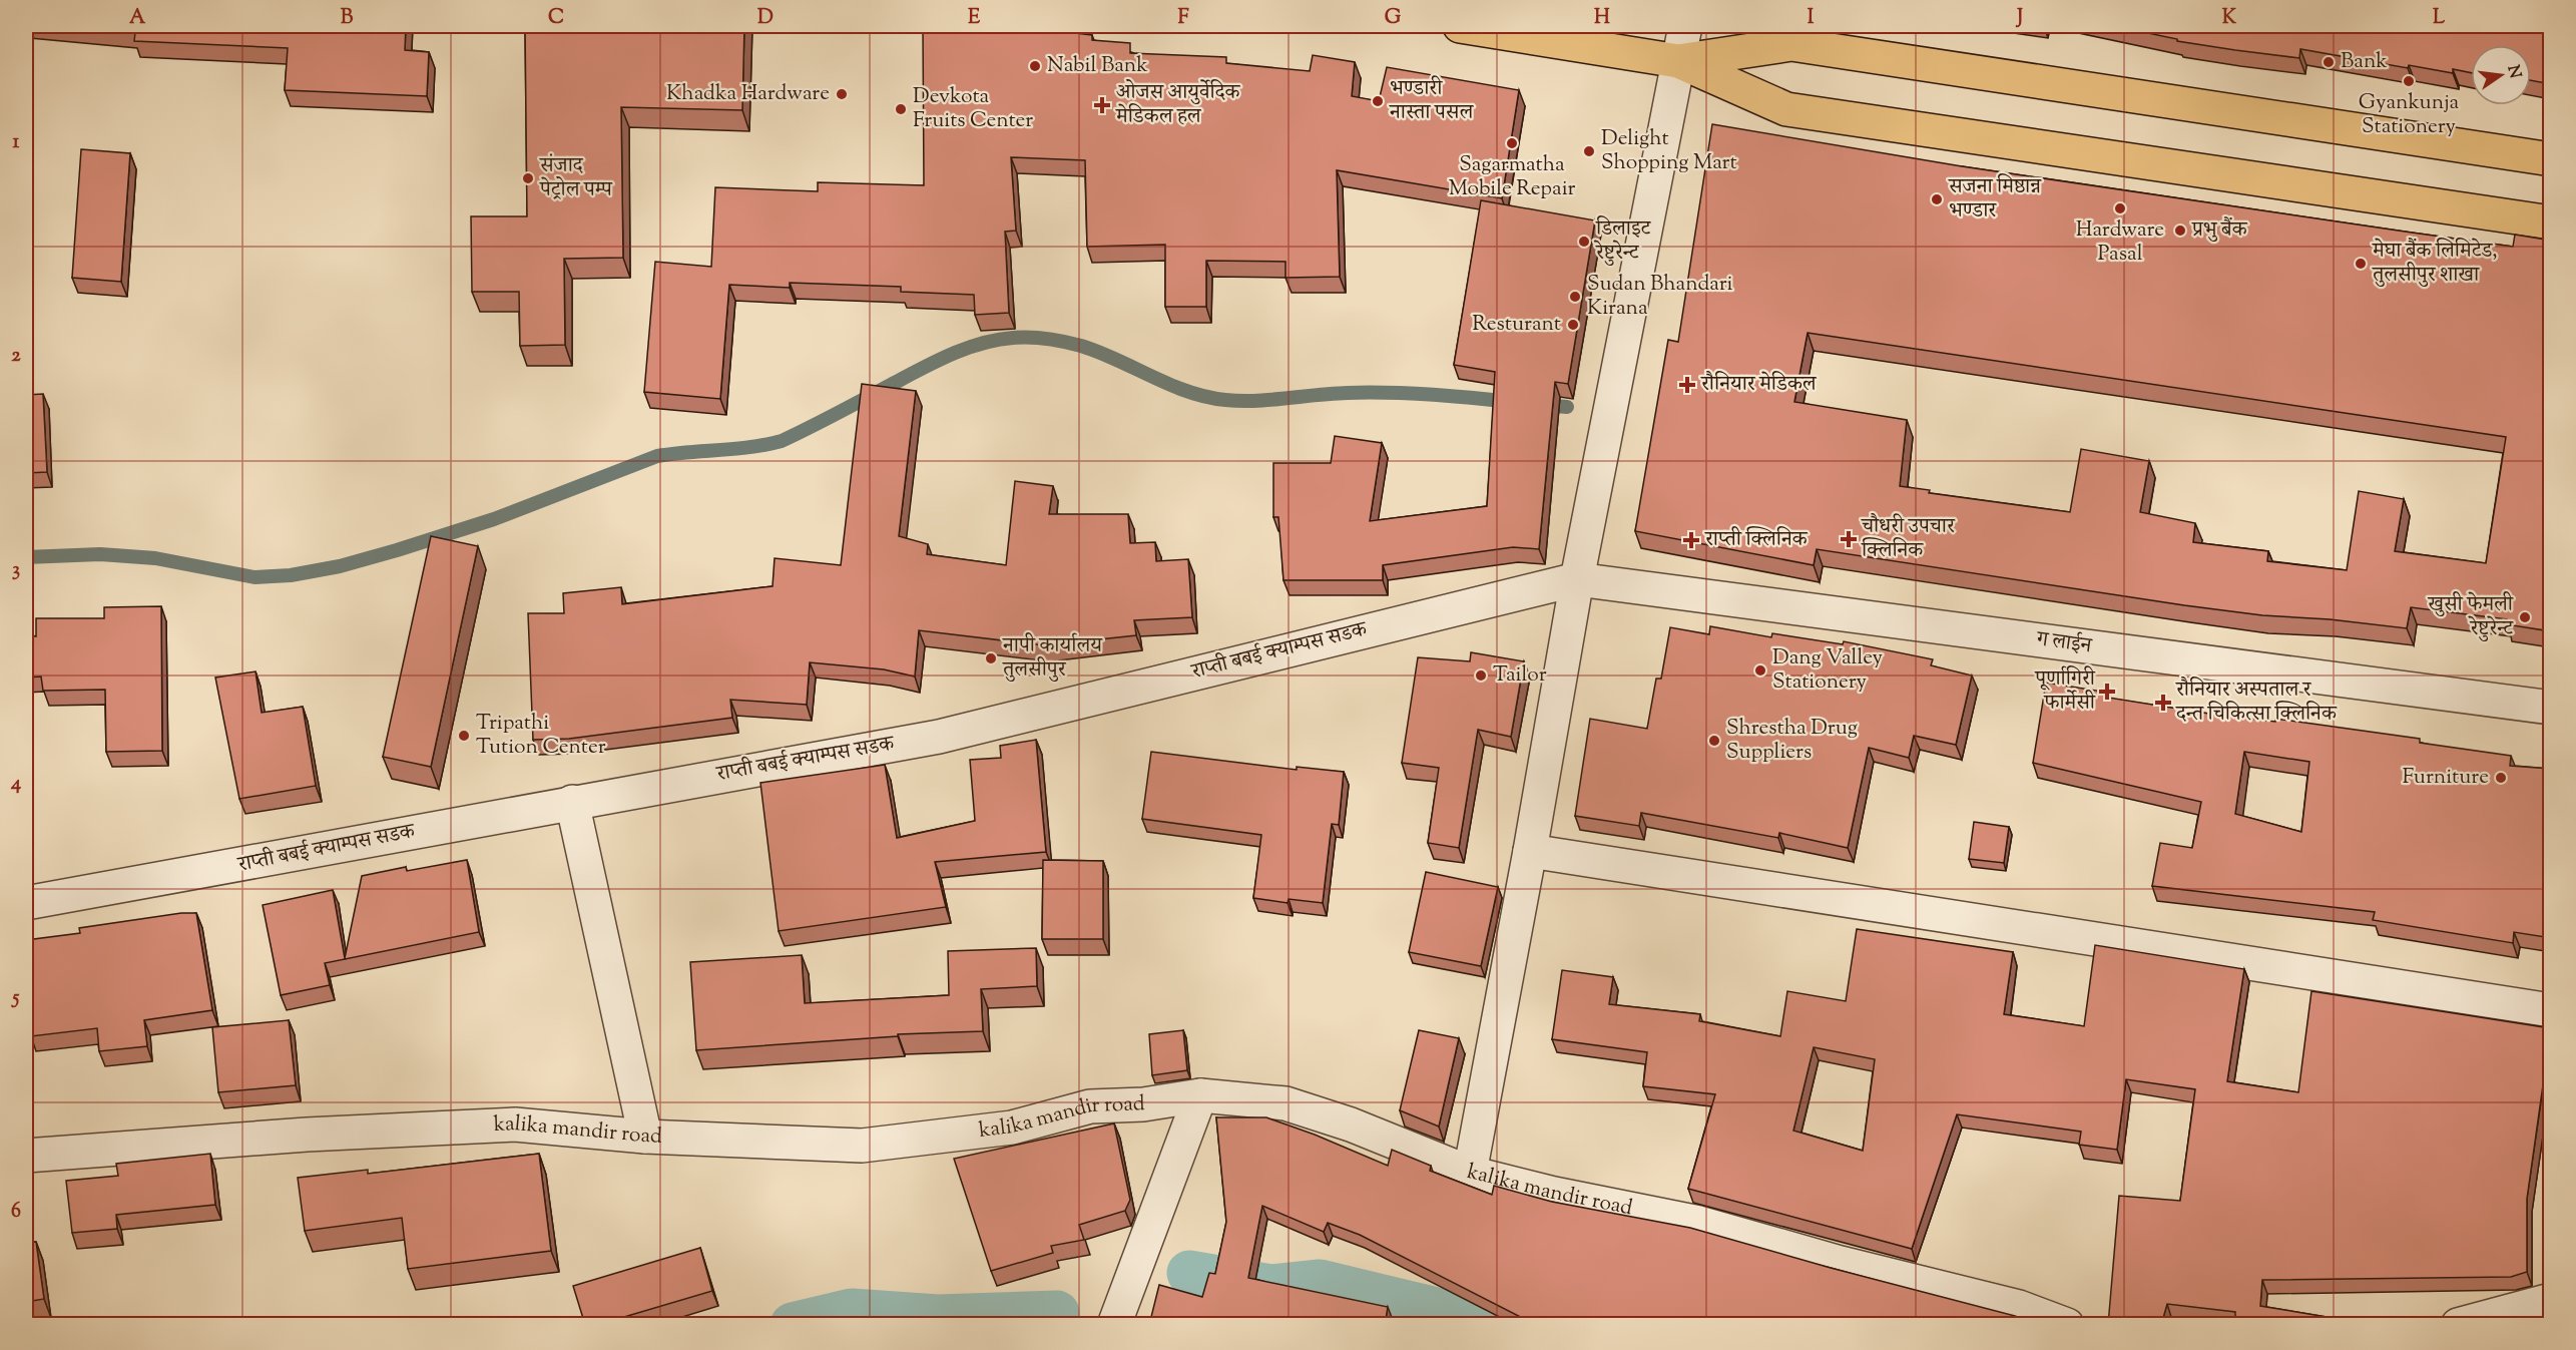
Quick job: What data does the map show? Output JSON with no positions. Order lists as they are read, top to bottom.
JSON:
{
  "streets": {
    "street": ["ग लाईन", "राप्ती बबई क्याम्पस सडक", "kalika mandir road"]
  },
  "crossings": [
    ["ग लाईन", "राप्ती बबई क्याम्पस सडक"]
  ],
  "places": {
    "other": [
      "Bank",
      "Nabil Bank",
      "Gyankunja Stationery",
      "Khadka Hardware",
      "भण्डारी नास्ता पसल",
      "Devkota Fruits Center",
      "Sagarmatha Mobile Repair",
      "Delight Shopping Mart",
      "संजाद पेट्रोल पम्प",
      "सजना मिष्ठान्न भण्डार",
      "Hardware Pasal",
      "प्रभु बैंक",
      "डिलाइट रेष्टुरेन्ट",
      "मेघा बैंक लिमिटेड, तुलसीपुर शाखा",
      "Sudan Bhandari Kirana",
      "Resturant",
      "खुसी फेमली रेष्टुरेन्ट",
      "नापी कार्यालय तुलसीपुर",
      "Dang Valley Stationery",
      "Tailor",
      "Tripathi Tution Center",
      "Shrestha Drug Suppliers",
      "Furniture"
    ],
    "health": [
      "ओजस आयुर्वेदिक मेडिकल हल",
      "रौनियार मेडिकल",
      "चौधरी उपचार क्लिनिक",
      "राप्ती क्लिनिक",
      "पूर्णागिरी फार्मेसी",
      "रौनियार अस्पताल र दन्त चिकित्सा क्लिनिक"
    ]
  },
  "north": "right",
  "grid": {
    "columns": [
      "A",
      "B",
      "C",
      "D",
      "E",
      "F",
      "G",
      "H",
      "I",
      "J",
      "K",
      "L"
    ],
    "rows": [
      "1",
      "2",
      "3",
      "4",
      "5",
      "6"
    ]
  }
}
